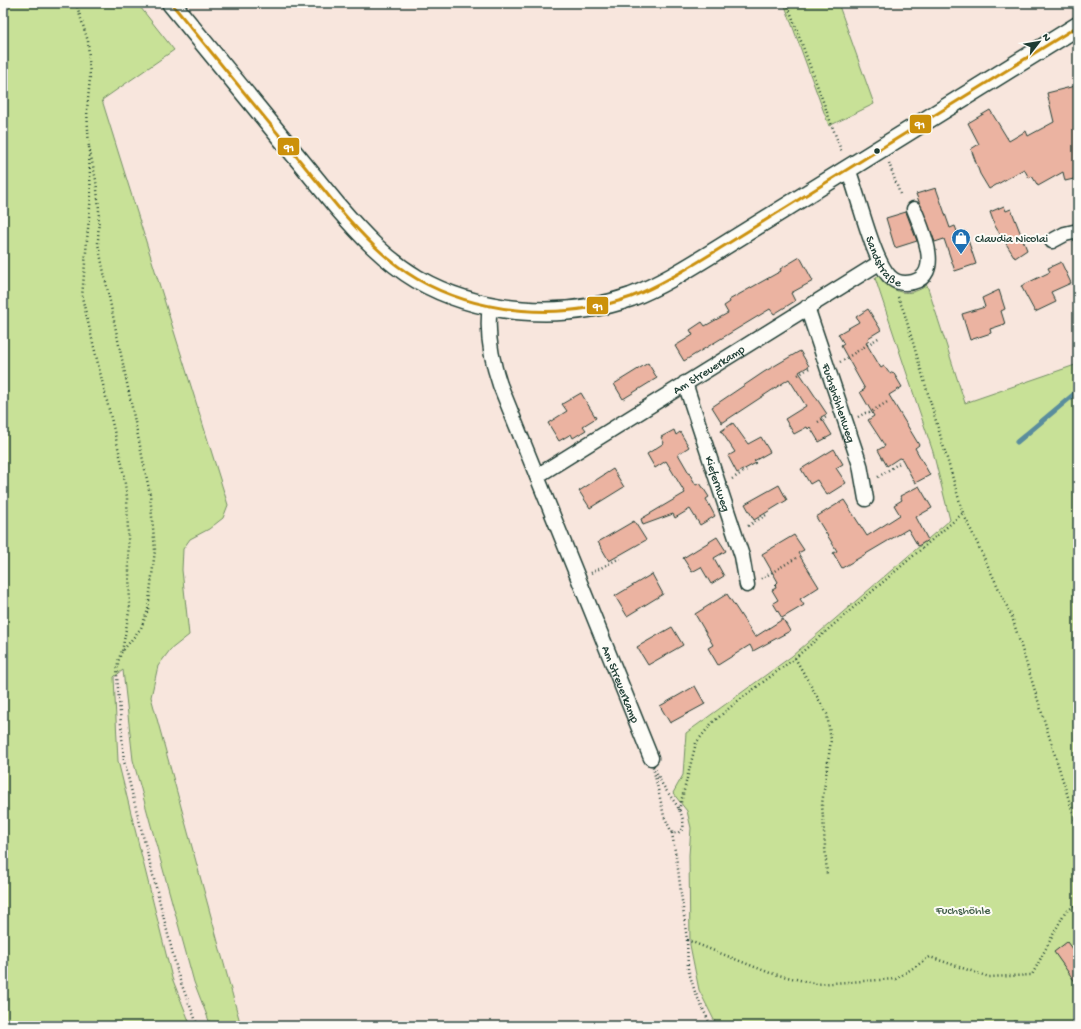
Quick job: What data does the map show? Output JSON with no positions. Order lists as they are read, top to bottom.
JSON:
{
  "streets": {
    "street": [
      "Sandstraße",
      "Am Streuerkamp",
      "Fuchshöhlenweg",
      "Kiefernweg"
    ]
  },
  "crossings": [
    ["Sandstraße", "Am Streuerkamp"],
    ["Am Streuerkamp", "Fuchshöhlenweg"],
    ["Am Streuerkamp", "Kiefernweg"]
  ],
  "parks": ["Fuchshöhle"],
  "places": {
    "shop": ["Claudia Nicolai"]
  },
  "lines": ["transit line 91"],
  "north": "top right"
}
